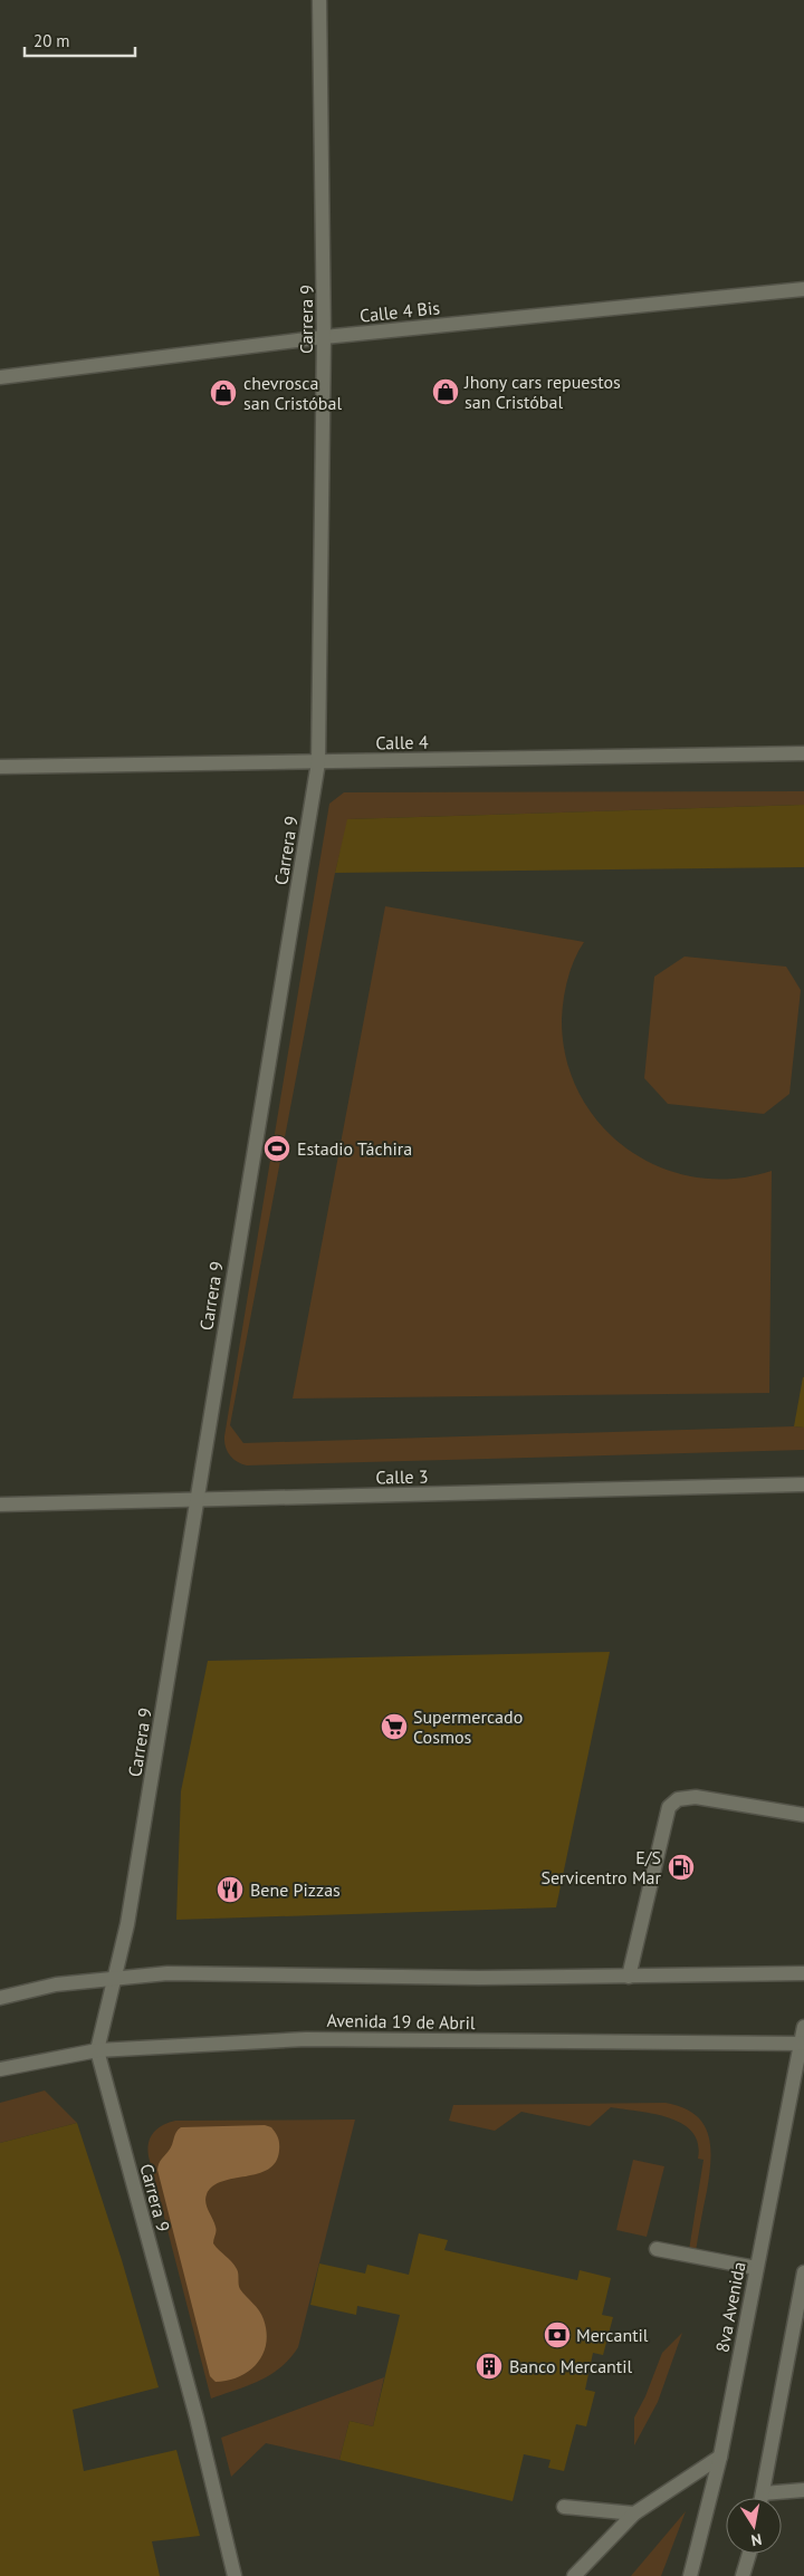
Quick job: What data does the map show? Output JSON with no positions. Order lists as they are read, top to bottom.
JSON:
{
  "streets": {
    "street": [
      "Calle 4 Bis",
      "Carrera 9",
      "Calle 4",
      "Calle 3",
      "Avenida 19 de Abril",
      "8va Avenida"
    ]
  },
  "crossings": [
    ["Calle 4 Bis", "Carrera 9"],
    ["Carrera 9", "Calle 4"],
    ["Carrera 9", "Calle 3"],
    ["Carrera 9", "Avenida 19 de Abril"],
    ["Avenida 19 de Abril", "8va Avenida"]
  ],
  "places": {
    "shop": ["Jhony cars repuestos san Cristóbal", "chevrosca san Cristóbal"],
    "sports": ["Estadio Táchira"],
    "supermarket": ["Supermercado Cosmos"],
    "fuel station": ["E/S Servicentro Mar"],
    "restaurant": ["Bene Pizzas"],
    "bank": ["Mercantil"],
    "building": ["Banco Mercantil"]
  },
  "scale_bar": "20 m",
  "north": "bottom"
}
